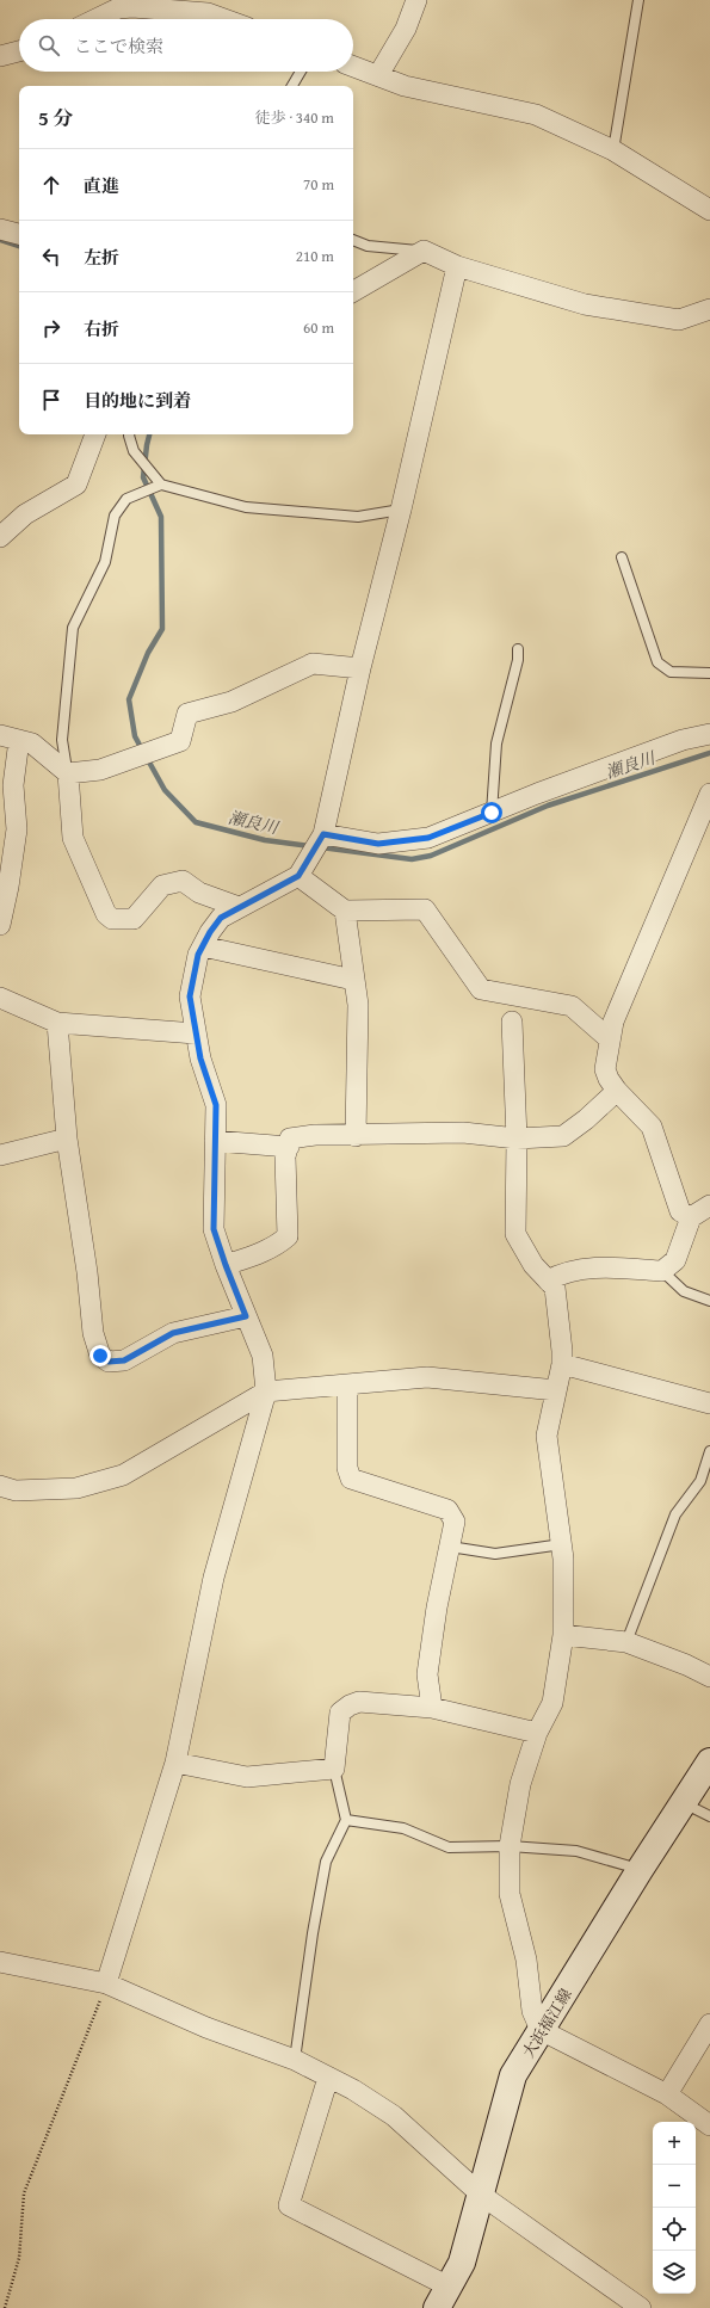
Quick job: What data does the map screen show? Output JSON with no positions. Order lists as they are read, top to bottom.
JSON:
{
  "streets": {
    "main road": ["大浜福江線"]
  },
  "water": ["瀬良川"],
  "page": {
    "search": "ここで検索",
    "heading": ["5 分", "徒歩 · 340 m"],
    "list": [
      ["直進", "70 m"],
      ["左折", "210 m"],
      ["右折", "60 m"],
      "目的地に到着"
    ],
    "map_buttons": ["+", "−"]
  }
}
